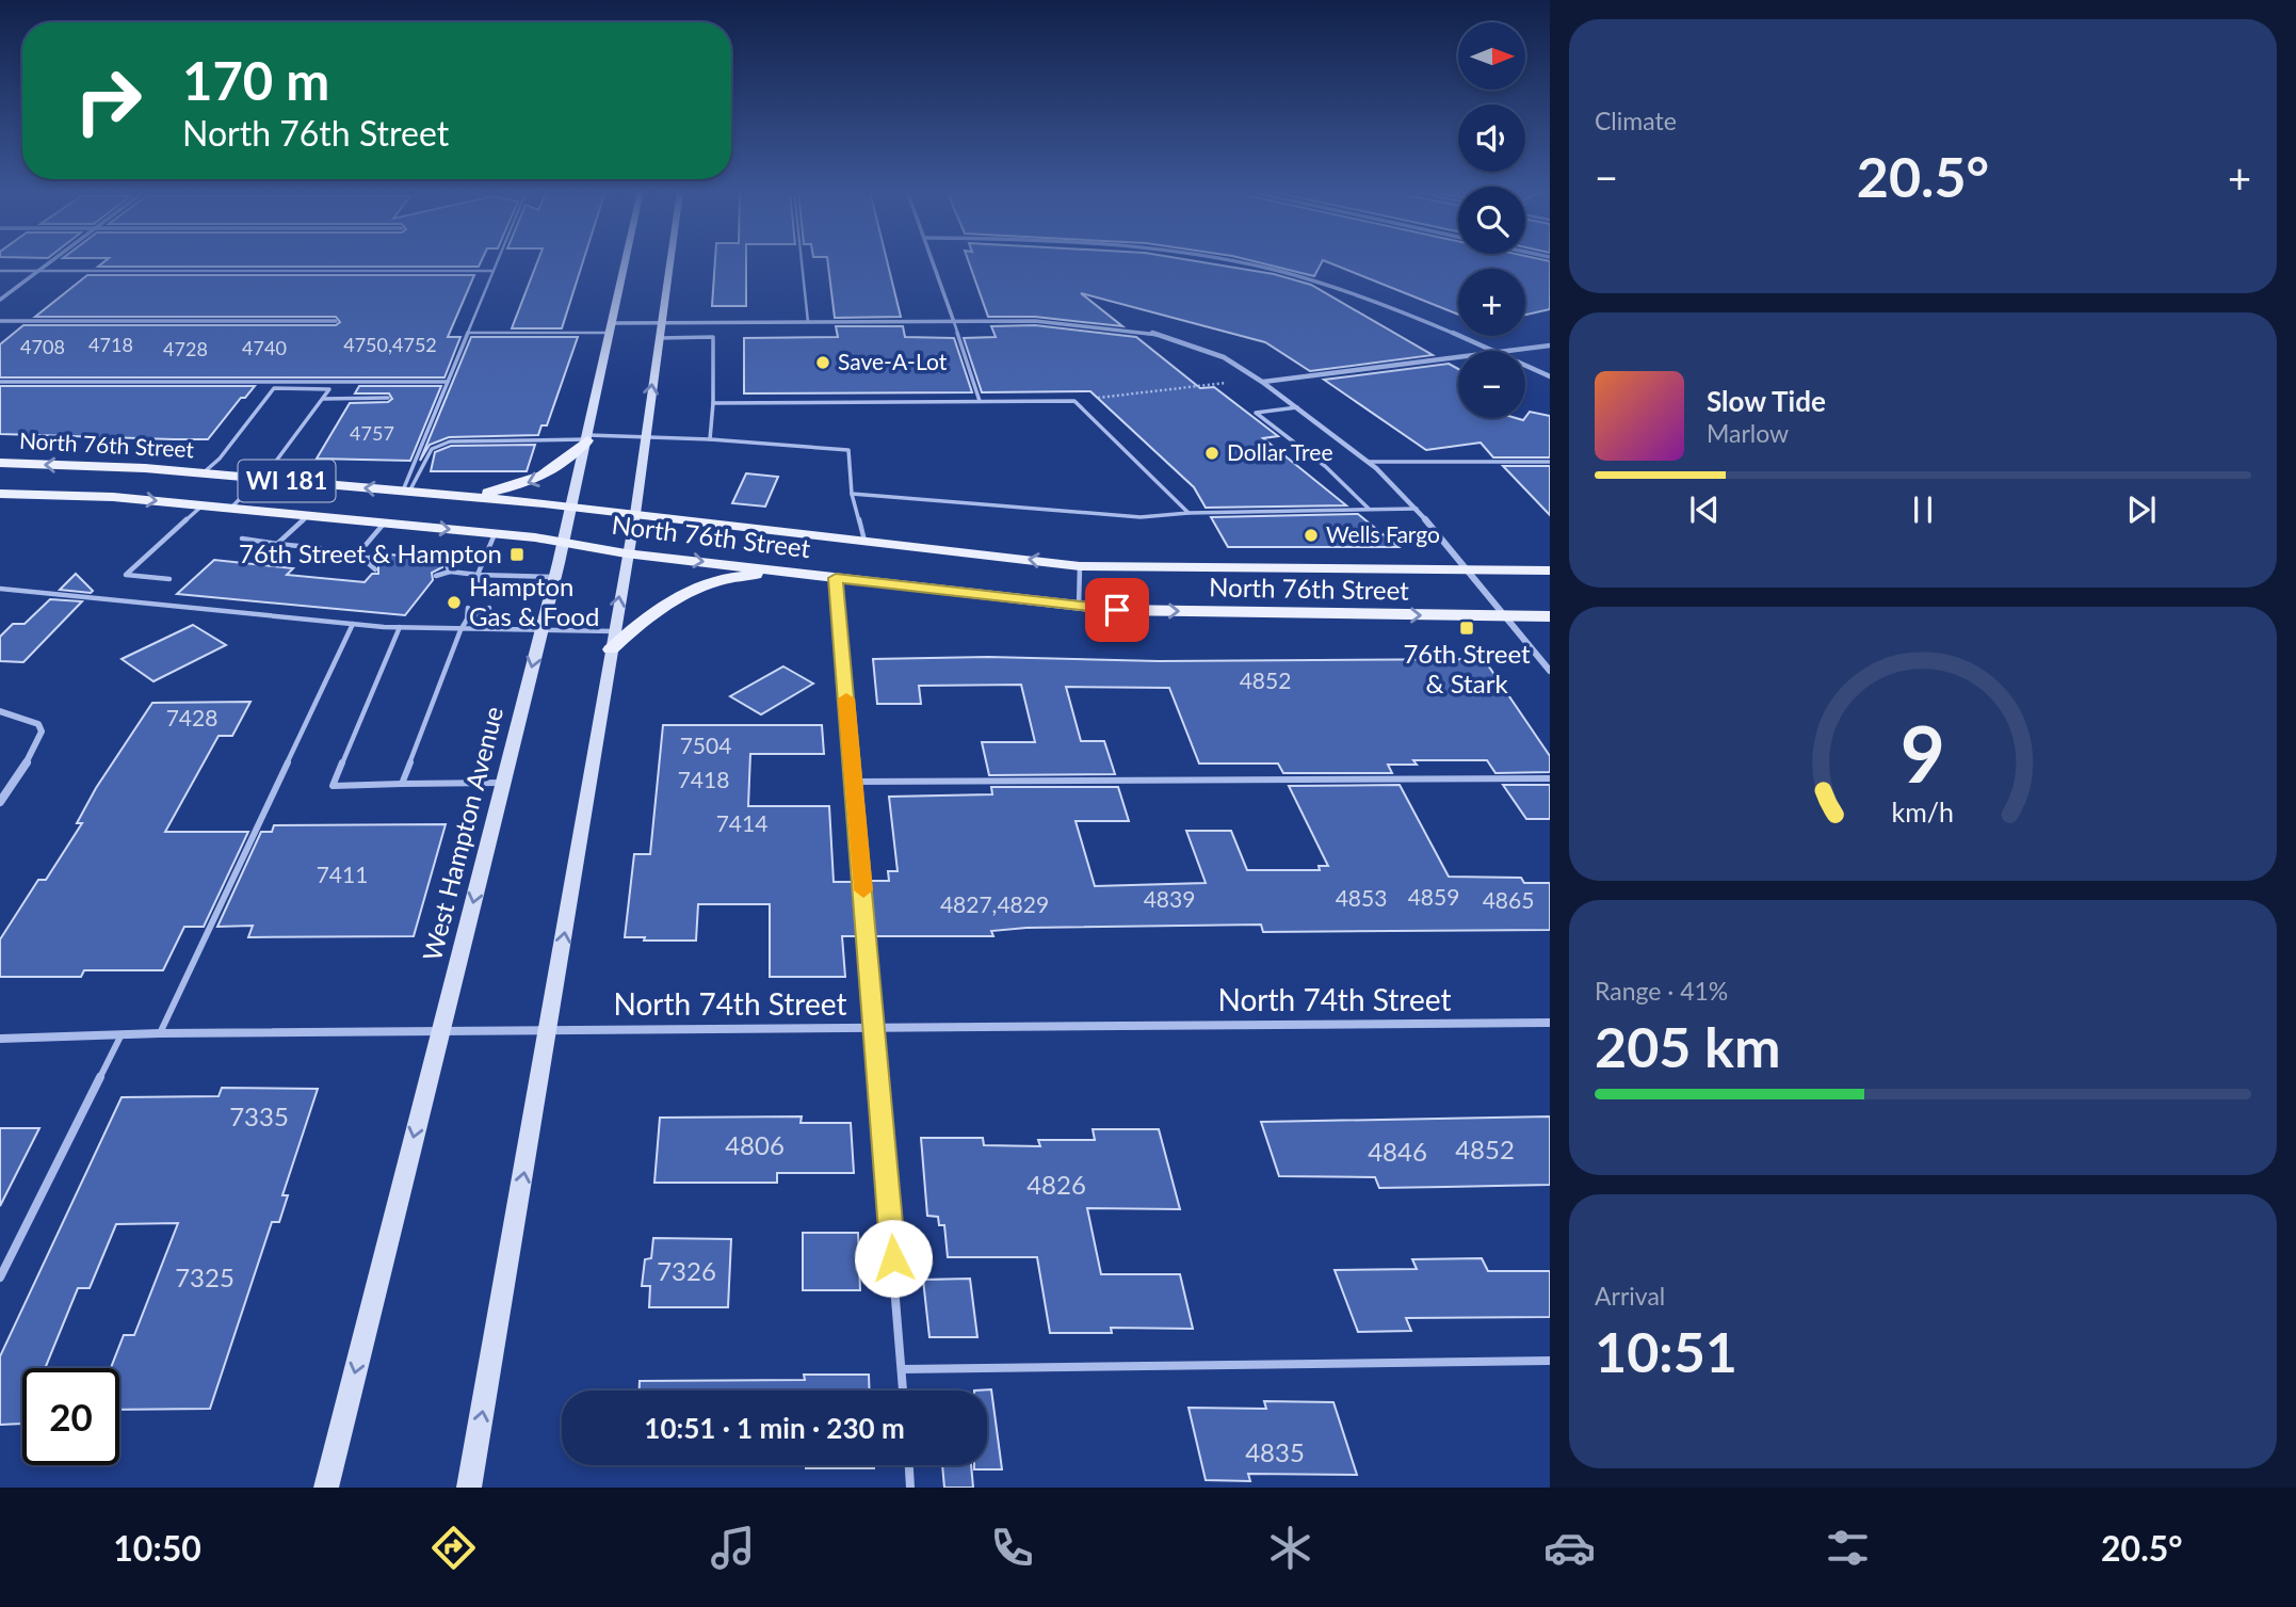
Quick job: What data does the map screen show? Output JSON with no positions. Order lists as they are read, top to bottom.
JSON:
{
  "streets": {
    "main road": ["North 76th Street", "WI 181", "West Hampton Avenue"],
    "street": ["North 74th Street"]
  },
  "crossings": [
    ["North 76th Street", "West Hampton Avenue"],
    ["West Hampton Avenue", "North 74th Street"]
  ],
  "places": {
    "other": [
      "Save-A-Lot",
      "Dollar Tree",
      "Wells Fargo",
      "Hampton Gas & Food"
    ],
    "transit": ["76th Street & Hampton", "76th Street & Stark"]
  },
  "house_numbers": [
    "4718",
    "4750,4752",
    "4708",
    "4740",
    "4728",
    "4757",
    "4852",
    "7428",
    "7504",
    "7418",
    "7414",
    "7411",
    "4859",
    "4853",
    "4839",
    "4865",
    "4827,4829",
    "7335",
    "4806",
    "4852",
    "4846",
    "4826",
    "7326",
    "7325",
    "4835"
  ],
  "north": "right",
  "page": {
    "tile": [
      "Climate",
      ["Range · 41%", "205 km"],
      ["Arrival", "10:51"]
    ],
    "map_buttons": ["+", "−"],
    "turn": ["170 m", "North 76th Street"],
    "heat": ["−", "20.5°", "+"],
    "song": ["Slow Tide", "Marlow"],
    "limit": "20",
    "trip": "10:51 · 1 min · 230 m",
    "tabs": ["10:50", "20.5°"],
    "gauge": ["9", "km/h"]
  }
}
